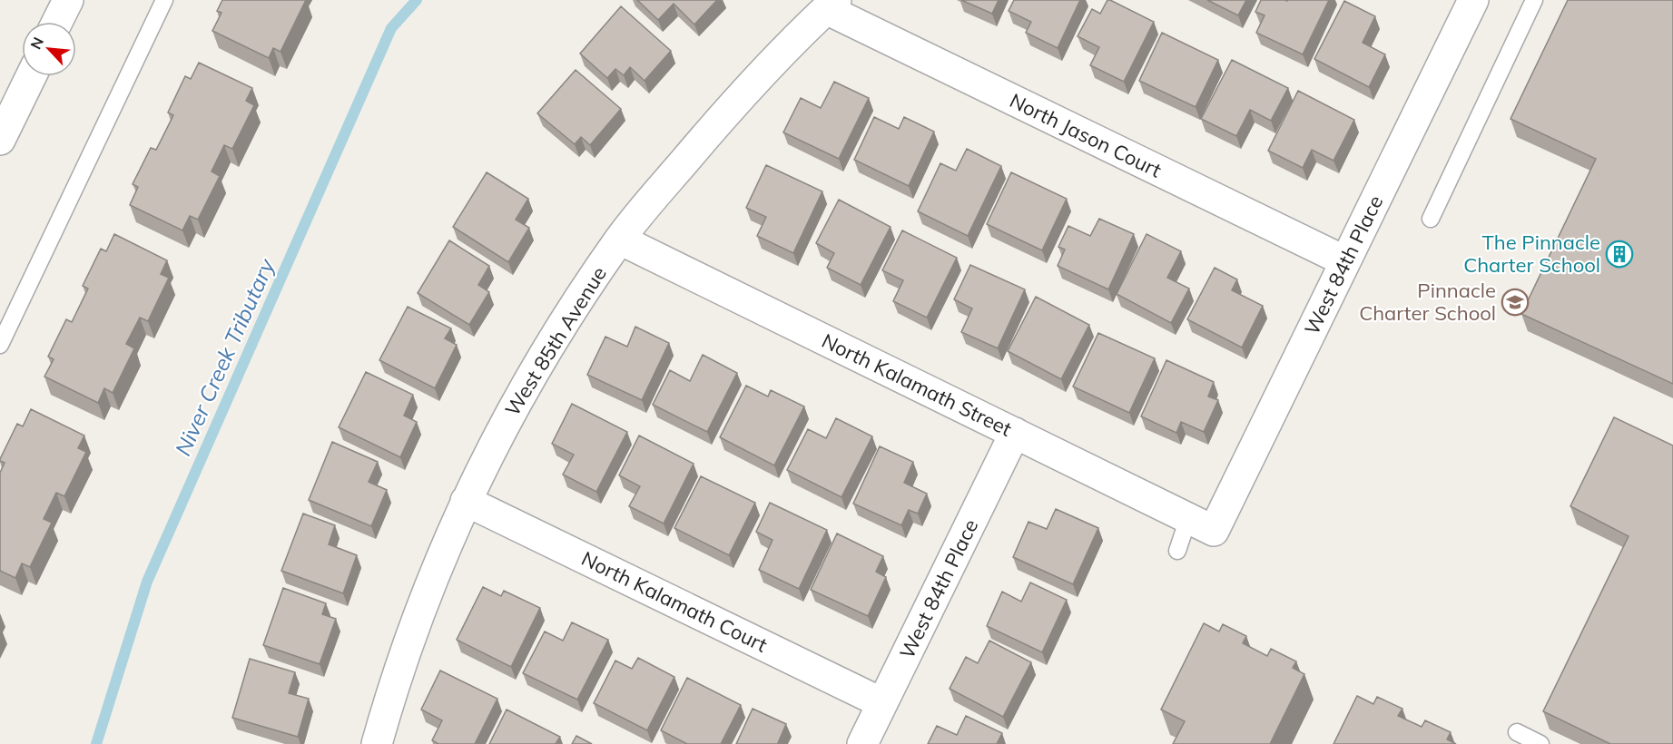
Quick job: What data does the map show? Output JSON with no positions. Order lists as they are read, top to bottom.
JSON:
{
  "streets": {
    "street": [
      "North Jason Court",
      "West 84th Place",
      "West 85th Avenue",
      "North Kalamath Street",
      "North Kalamath Court"
    ]
  },
  "crossings": [
    ["North Jason Court", "West 84th Place"],
    ["North Jason Court", "West 85th Avenue"],
    ["West 84th Place", "North Kalamath Street"],
    ["West 84th Place", "North Kalamath Court"],
    ["West 85th Avenue", "North Kalamath Street"],
    ["West 85th Avenue", "North Kalamath Court"]
  ],
  "water": ["Niver Creek Tributary"],
  "places": {
    "building": ["The Pinnacle Charter School"],
    "school or university": ["Pinnacle Charter School"]
  },
  "north": "top left"
}
